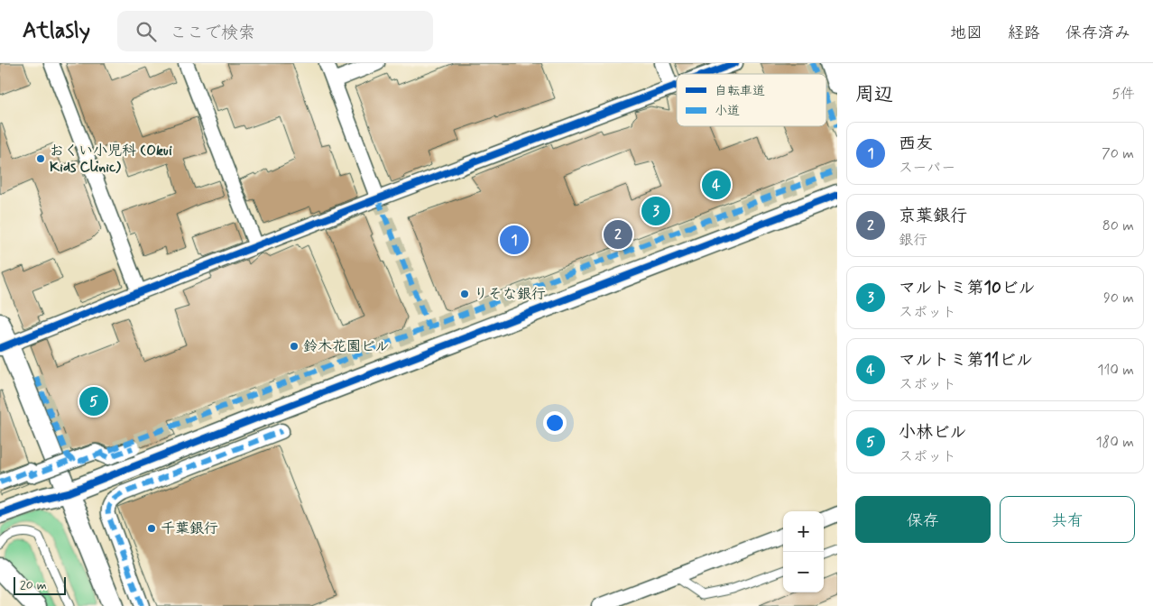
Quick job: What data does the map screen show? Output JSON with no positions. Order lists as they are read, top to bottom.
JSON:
{
  "places": [
    "おくい小児科 (Okui Kids Clinic)",
    "りそな銀行",
    "鈴木花園ビル",
    "千葉銀行"
  ],
  "legend": ["自転車道", "小道"],
  "scale_bar": "20 m",
  "page": {
    "header": "Atlasly",
    "search": "ここで検索",
    "nav": ["地図", "経路", "保存済み"],
    "heading": ["周辺", "5件"],
    "list": [
      {
        "mark": "1",
        "name": "西友",
        "note": "スーパー",
        "value": "70 m"
      },
      {
        "mark": "2",
        "name": "京葉銀行",
        "note": "銀行",
        "value": "80 m"
      },
      {
        "mark": "3",
        "name": "マルトミ第10ビル",
        "note": "スポット",
        "value": "90 m"
      },
      {
        "mark": "4",
        "name": "マルトミ第11ビル",
        "note": "スポット",
        "value": "110 m"
      },
      {
        "mark": "5",
        "name": "小林ビル",
        "note": "スポット",
        "value": "180 m"
      }
    ],
    "pins": [
      "4",
      "3",
      "2",
      "1",
      "5"
    ],
    "buttons": ["保存", "共有"],
    "map_buttons": ["+", "−"],
    "scale": "20 m"
  }
}
